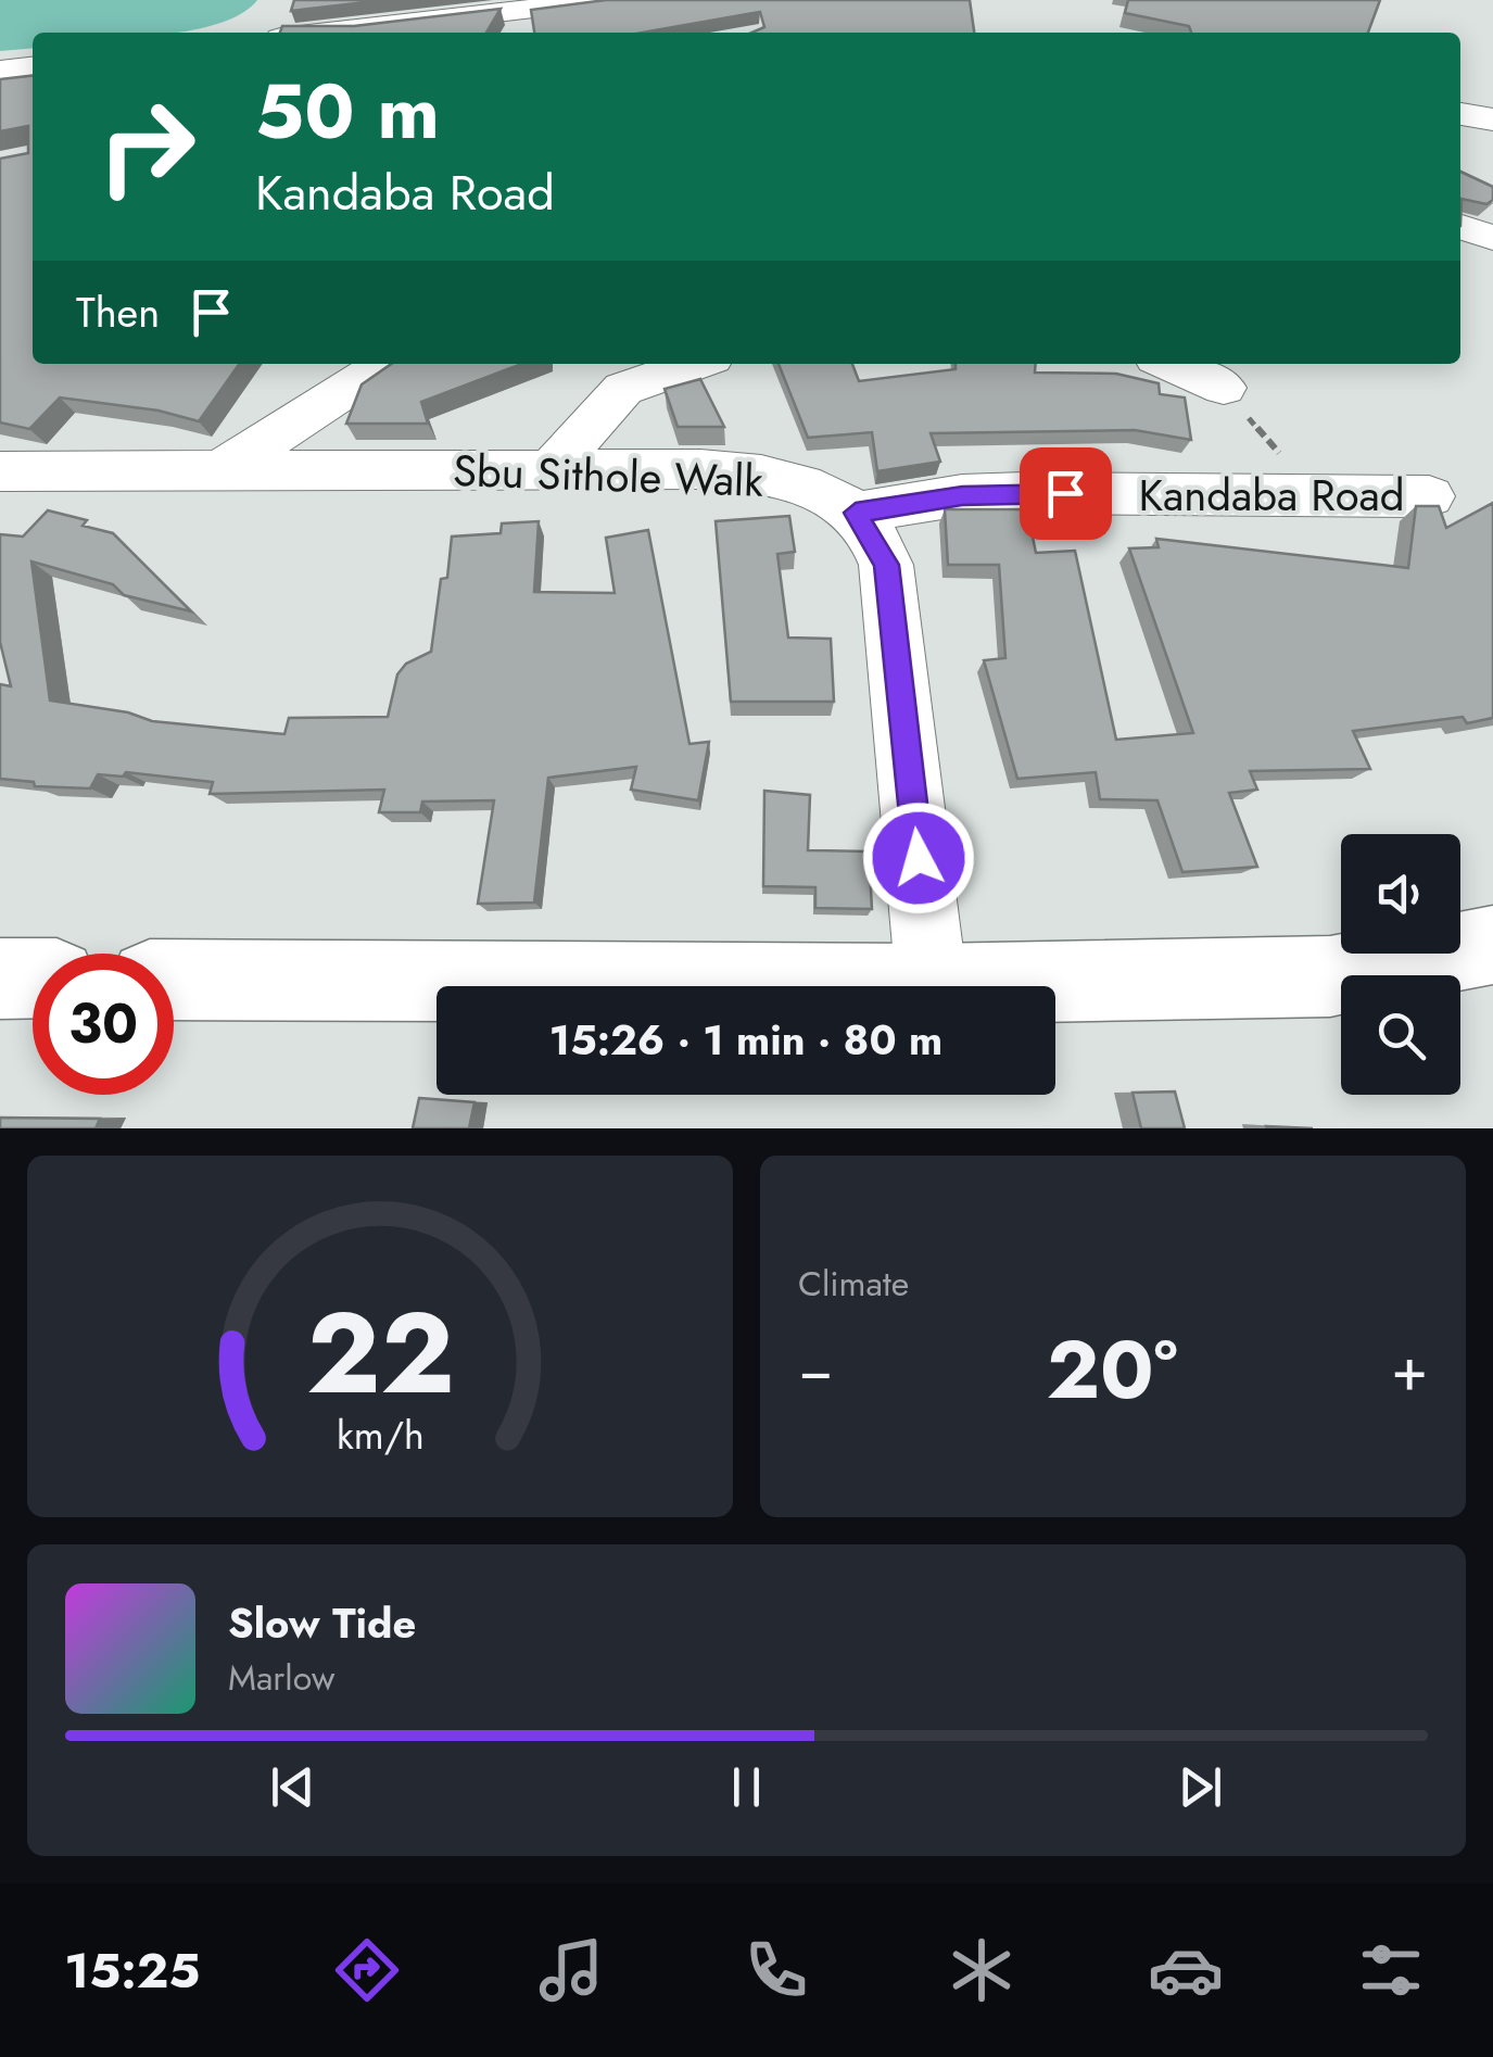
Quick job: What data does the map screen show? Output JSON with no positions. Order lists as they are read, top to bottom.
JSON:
{
  "streets": {
    "street": ["Sbu Sithole Walk", "Kandaba Road"]
  },
  "crossings": [
    ["Sbu Sithole Walk", "Kandaba Road"]
  ],
  "page": {
    "turn": ["50 m", "Kandaba Road"],
    "then": "Then",
    "limit": "30",
    "trip": "15:26 · 1 min · 80 m",
    "tile": "Climate",
    "heat": ["−", "20°", "+"],
    "song": ["Slow Tide", "Marlow"],
    "tabs": "15:25",
    "gauge": ["22", "km/h"]
  }
}
